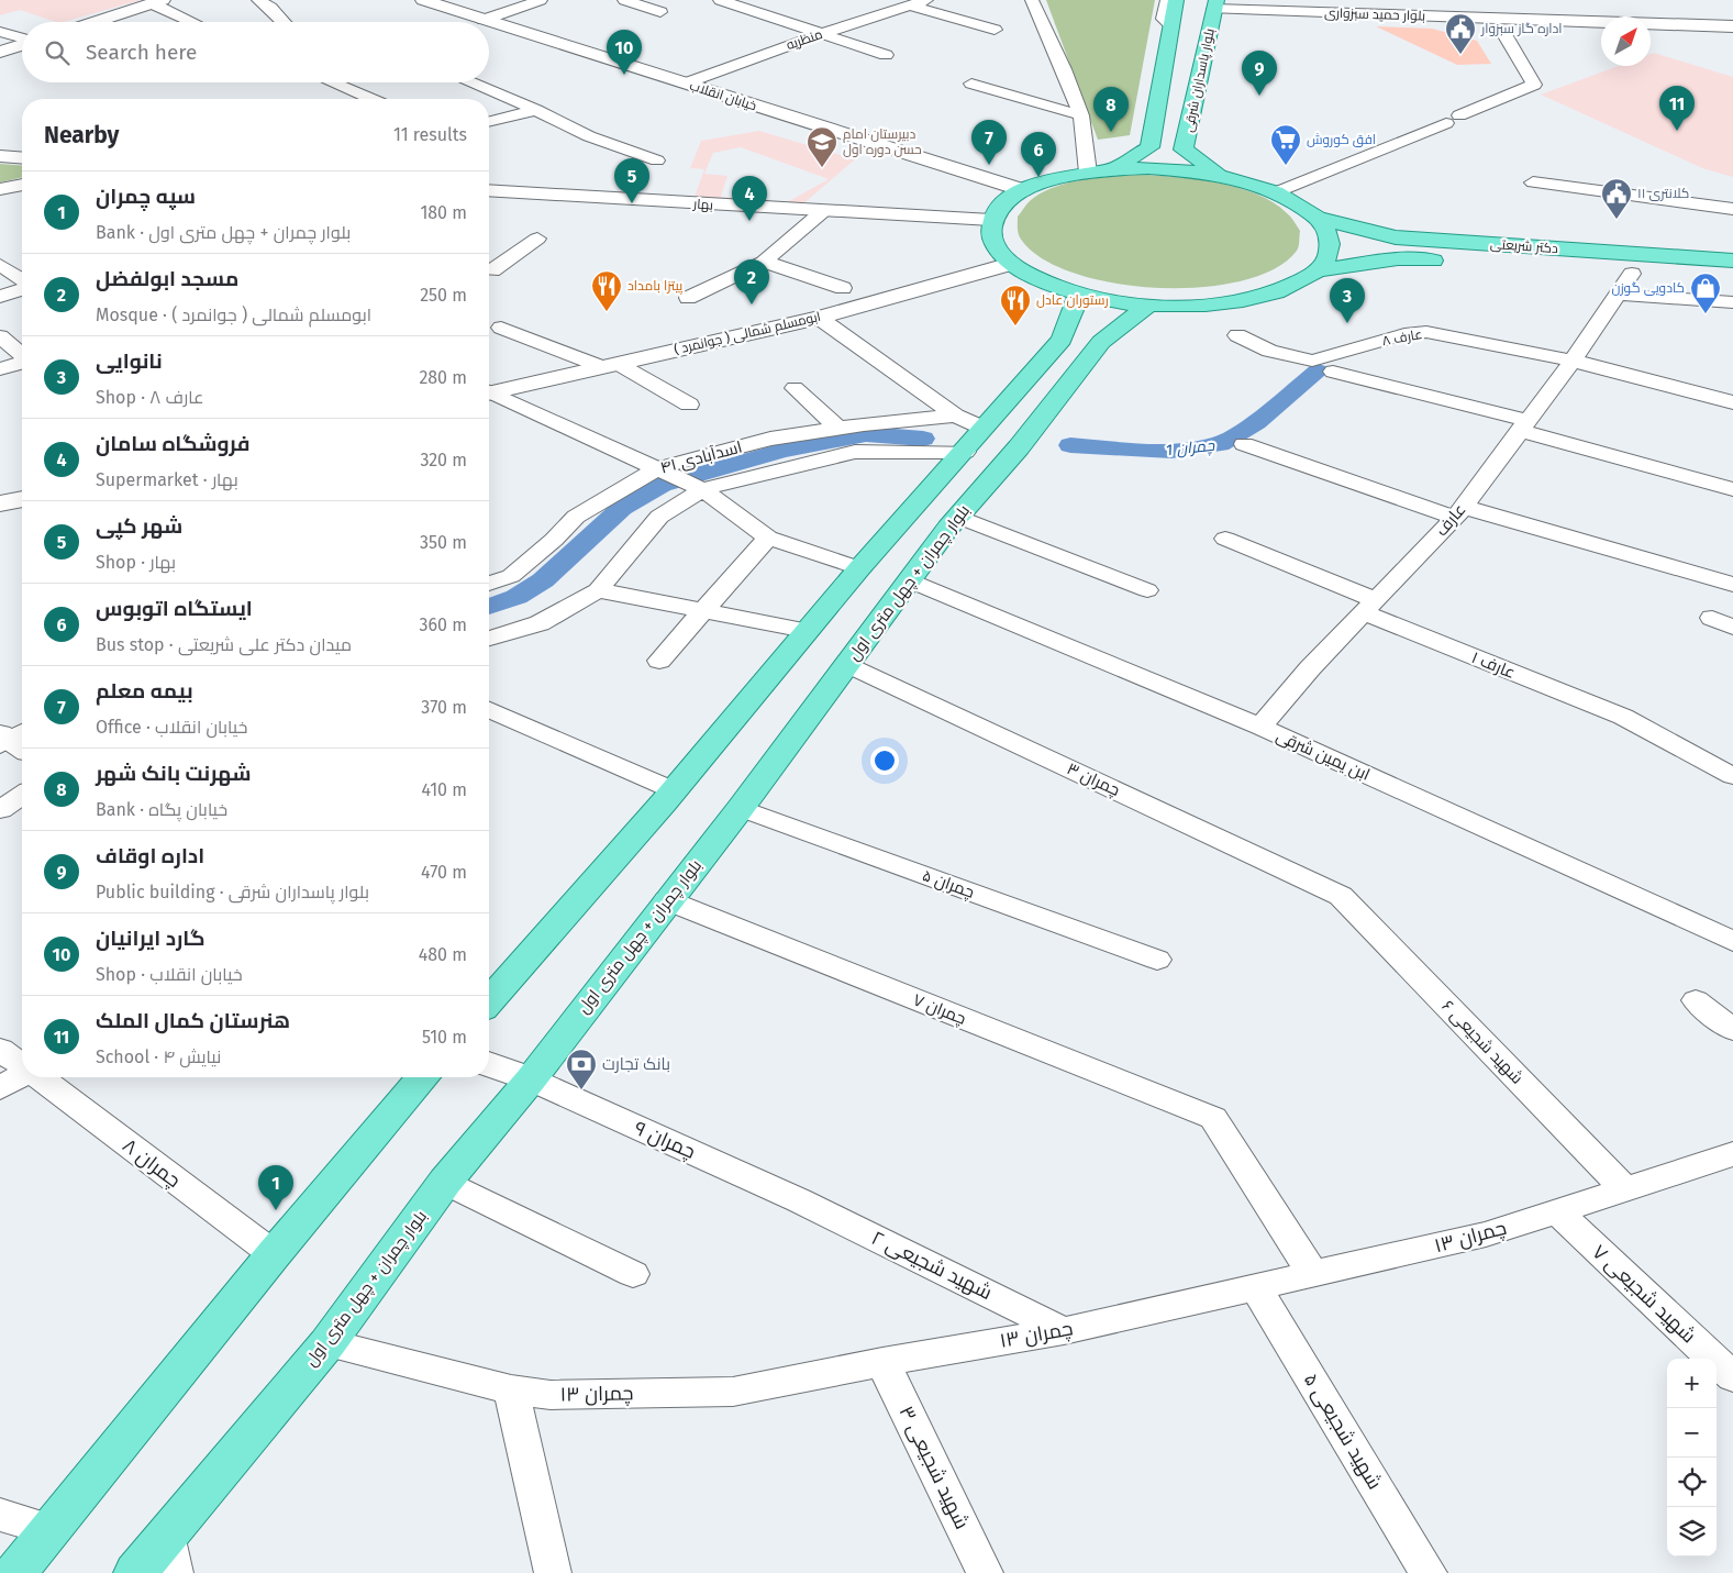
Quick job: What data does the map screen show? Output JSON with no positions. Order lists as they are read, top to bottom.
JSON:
{
  "streets": {
    "main road": [
      "بلوار حمید سبزواری",
      "بلوار پاسداران شرقی",
      "خیابان انقلاب",
      "بهار",
      "دکتر شریعتی",
      "ابومسلم شمالی ( جوانمرد )",
      "بلوار چمران + چهل متری اول"
    ],
    "street": [
      "منظریه",
      "عارف ۸",
      "اسدآبادی ۴۱",
      "عارف",
      "عارف ۱",
      "ابن یمین شرقی",
      "چمران ۳",
      "چمران ۵",
      "چمران ۷",
      "شهید شجیعی ۶",
      "چمران ۹",
      "چمران ۸",
      "چمران ۱۳",
      "شهید شجیعی ۲",
      "شهید شجیعی ۷",
      "شهید شجیعی ۵",
      "شهید شجیعی ۳"
    ]
  },
  "crossings": [
    ["بلوار حمید سبزواری", "بلوار پاسداران شرقی"],
    ["منظریه", "خیابان انقلاب"],
    ["دکتر شریعتی", "عارف"],
    ["عارف ۸", "عارف"],
    ["عارف", "عارف ۱"],
    ["عارف", "ابن یمین شرقی"],
    ["بلوار چمران + چهل متری اول", "ابن یمین شرقی"],
    ["بلوار چمران + چهل متری اول", "چمران ۳"],
    ["بلوار چمران + چهل متری اول", "چمران ۵"],
    ["بلوار چمران + چهل متری اول", "چمران ۷"],
    ["بلوار چمران + چهل متری اول", "چمران ۹"],
    ["بلوار چمران + چهل متری اول", "چمران ۱۳"],
    ["چمران ۳", "شهید شجیعی ۶"],
    ["چمران ۷", "چمران ۱۳"],
    ["شهید شجیعی ۶", "چمران ۱۳"],
    ["چمران ۹", "شهید شجیعی ۲"],
    ["چمران ۱۳", "شهید شجیعی ۲"],
    ["چمران ۱۳", "شهید شجیعی ۷"],
    ["چمران ۱۳", "شهید شجیعی ۵"],
    ["چمران ۱۳", "شهید شجیعی ۳"]
  ],
  "water": ["چمران 1"],
  "places": {
    "public building": ["اداره گاز سبزوار", "کلانتری ۱۱"],
    "supermarket": ["افق کوروش"],
    "school or university": ["دبیرستان امام حسن دوره اول"],
    "restaurant": ["پیتزا بامداد", "رستوران عادل"],
    "shop": ["کادویی گوزن"],
    "bank": ["بانک تجارت"]
  },
  "north": "top right",
  "page": {
    "search": "Search here",
    "pins": [
      "10",
      "9",
      "11",
      "8",
      "7",
      "6",
      "5",
      "4",
      "2",
      "3",
      "1"
    ],
    "heading": ["Nearby", "11 results"],
    "list": [
      {
        "mark": "1",
        "name": "سپه چمران",
        "note": "Bank · بلوار چمران + چهل متری اول",
        "value": "180 m"
      },
      {
        "mark": "2",
        "name": "مسجد ابولفضل",
        "note": "Mosque · ابومسلم شمالی ( جوانمرد )",
        "value": "250 m"
      },
      {
        "mark": "3",
        "name": "نانوایی",
        "note": "Shop · عارف ۸",
        "value": "280 m"
      },
      {
        "mark": "4",
        "name": "فروشگاه سامان",
        "note": "Supermarket · بهار",
        "value": "320 m"
      },
      {
        "mark": "5",
        "name": "شهر کپی",
        "note": "Shop · بهار",
        "value": "350 m"
      },
      {
        "mark": "6",
        "name": "ایستگاه اتوبوس",
        "note": "Bus stop · میدان دکتر علی شریعتی",
        "value": "360 m"
      },
      {
        "mark": "7",
        "name": "بیمه معلم",
        "note": "Office · خیابان انقلاب",
        "value": "370 m"
      },
      {
        "mark": "8",
        "name": "شهرنت بانک شهر",
        "note": "Bank · خیابان پگاه",
        "value": "410 m"
      },
      {
        "mark": "9",
        "name": "اداره اوقاف",
        "note": "Public building · بلوار پاسداران شرقی",
        "value": "470 m"
      },
      {
        "mark": "10",
        "name": "گارد ایرانیان",
        "note": "Shop · خیابان انقلاب",
        "value": "480 m"
      },
      {
        "mark": "11",
        "name": "هنرستان کمال الملک",
        "note": "School · نیایش ۴",
        "value": "510 m"
      }
    ],
    "map_buttons": ["+", "−"]
  }
}
